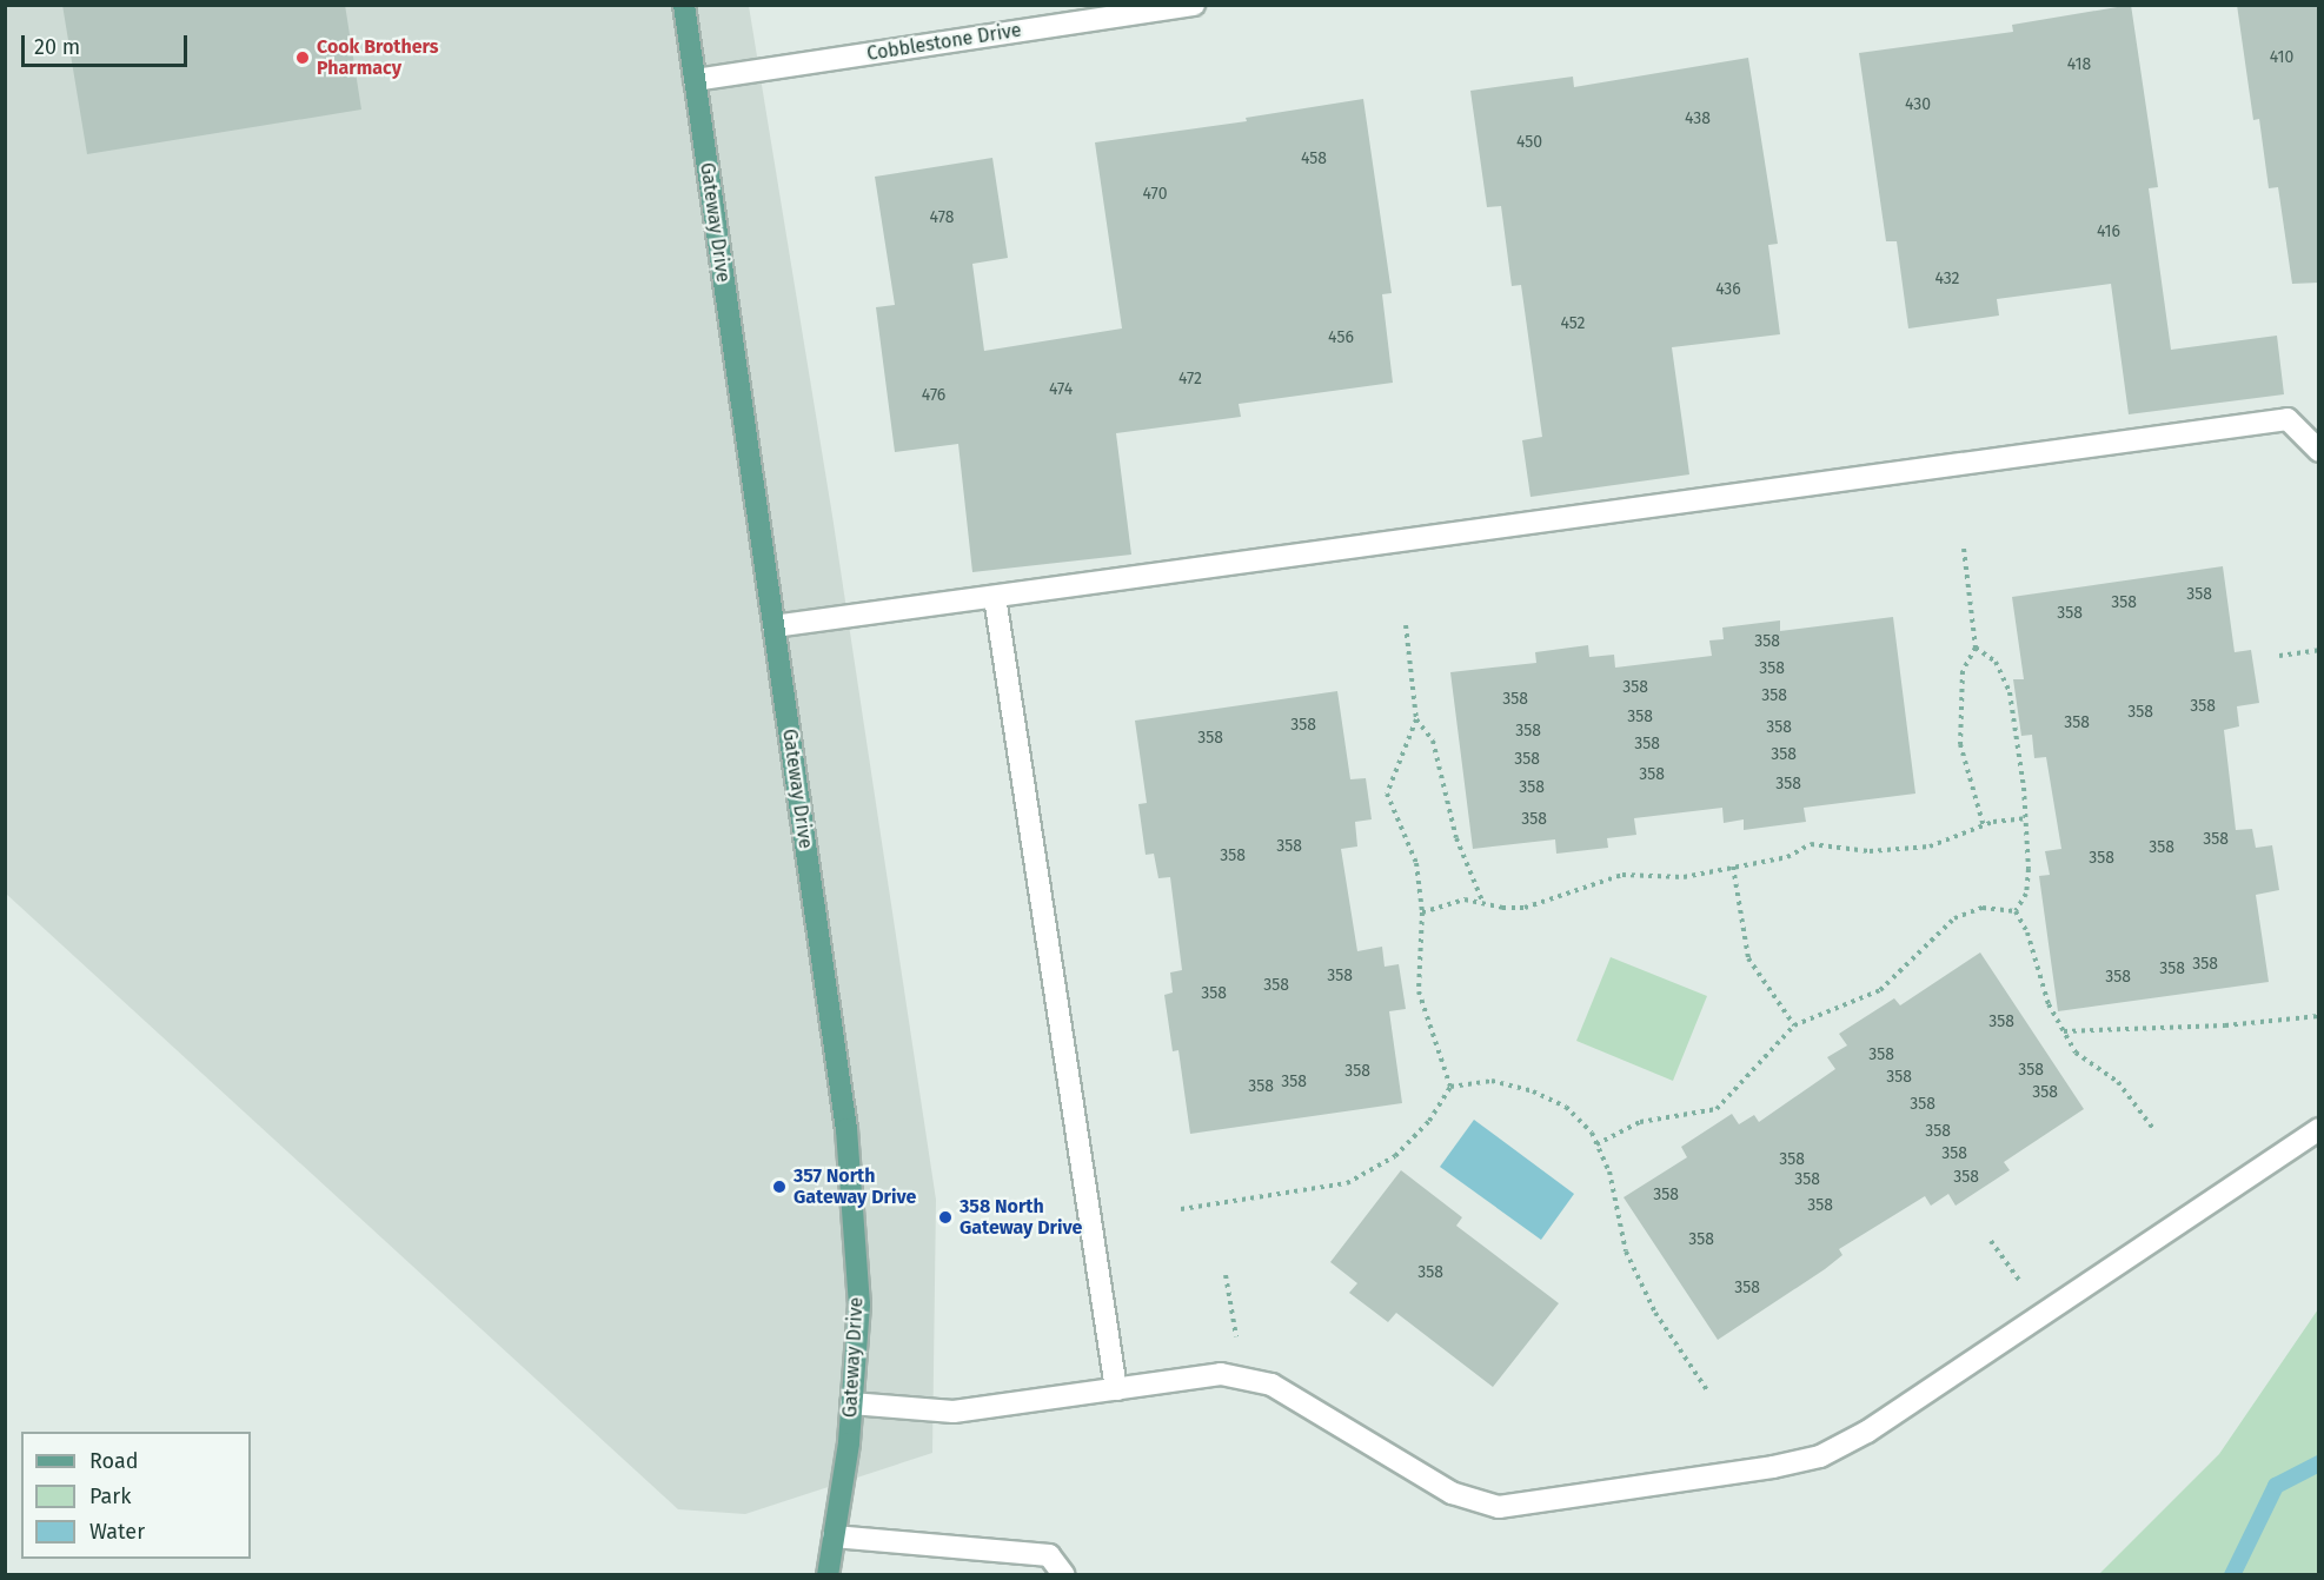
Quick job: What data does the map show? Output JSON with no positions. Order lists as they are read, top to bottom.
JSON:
{
  "streets": {
    "main road": ["Gateway Drive"],
    "street": ["Cobblestone Drive"]
  },
  "crossings": [
    ["Cobblestone Drive", "Gateway Drive"]
  ],
  "places": ["Cook Brothers Pharmacy", "357 North Gateway Drive", "358 North Gateway Drive"],
  "house_numbers": [
    "410",
    "418",
    "430",
    "438",
    "450",
    "458",
    "470",
    "478",
    "416",
    "432",
    "436",
    "452",
    "456",
    "472",
    "474",
    "476",
    "358",
    "358",
    "358",
    "358",
    "358",
    "358",
    "358",
    "358",
    "358",
    "358",
    "358",
    "358",
    "358",
    "358",
    "358",
    "358",
    "358",
    "358",
    "358",
    "358",
    "358",
    "358",
    "358",
    "358",
    "358",
    "358",
    "358",
    "358",
    "358",
    "358",
    "358",
    "358",
    "358",
    "358",
    "358",
    "358",
    "358",
    "358",
    "358",
    "358",
    "358",
    "358",
    "358",
    "358",
    "358",
    "358",
    "358",
    "358",
    "358",
    "358",
    "358",
    "358",
    "358"
  ],
  "legend": ["Road", "Park", "Water"],
  "scale_bar": "20 m"
}
